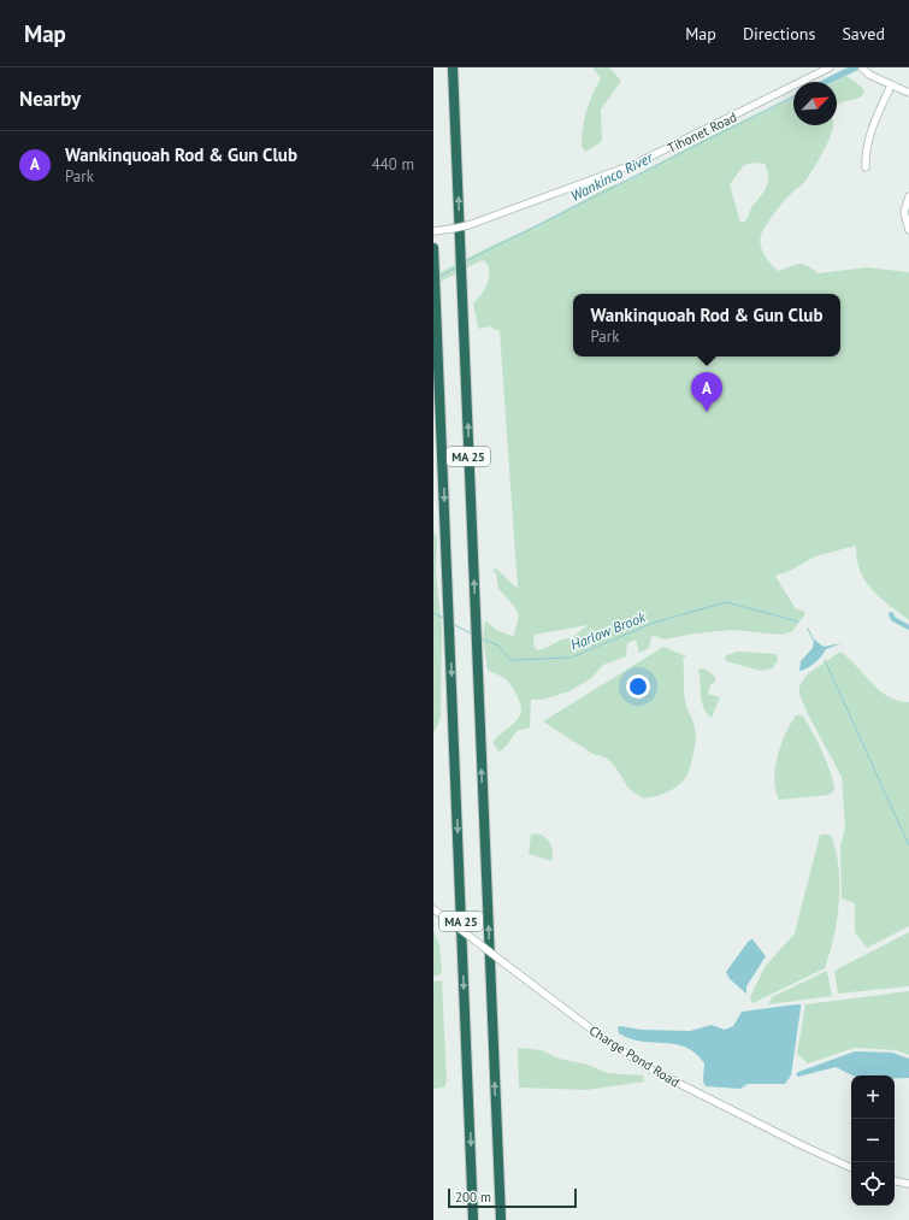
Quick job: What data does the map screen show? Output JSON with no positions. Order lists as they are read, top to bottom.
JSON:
{
  "streets": {
    "highway": ["MA 25"],
    "street": ["Tihonet Road", "Charge Pond Road"]
  },
  "water": ["Wankinco River", "Harlow Brook"],
  "scale_bar": "200 m",
  "north": "top right",
  "page": {
    "header": "Map",
    "nav": ["Map", "Directions", "Saved"],
    "heading": "Nearby",
    "list": [
      {
        "mark": "A",
        "name": "Wankinquoah Rod & Gun Club",
        "note": "Park",
        "value": "440 m"
      }
    ],
    "popup": ["Wankinquoah Rod & Gun Club", "Park"],
    "pins": "A",
    "map_buttons": ["+", "−"],
    "scale": "200 m"
  }
}
